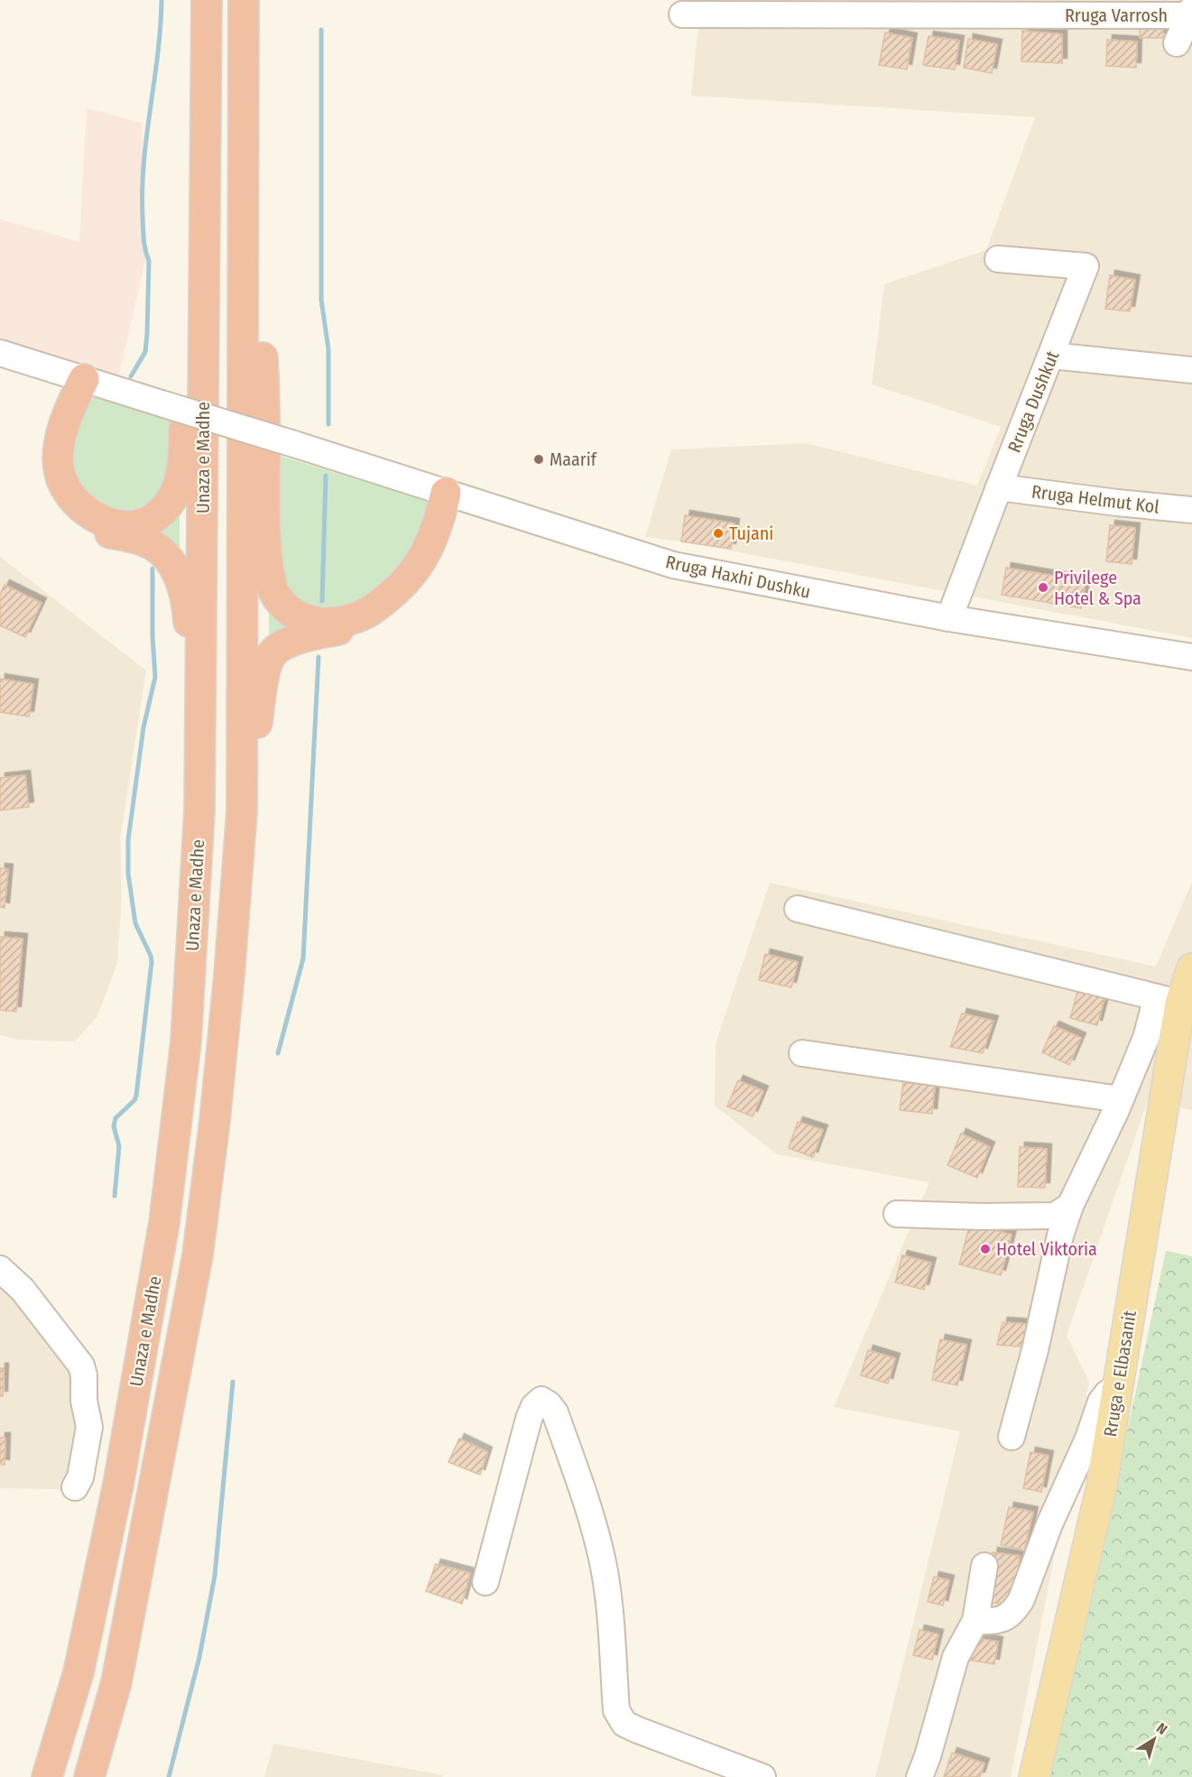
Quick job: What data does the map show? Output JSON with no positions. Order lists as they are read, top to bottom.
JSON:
{
  "streets": {
    "highway": ["Unaza e Madhe"],
    "main road": ["Rruga e Elbasanit"],
    "street": [
      "Rruga Varrosh",
      "Rruga Dushkut",
      "Rruga Helmut Kol",
      "Rruga Haxhi Dushku"
    ]
  },
  "crossings": [
    ["Rruga Dushkut", "Rruga Helmut Kol"],
    ["Rruga Dushkut", "Rruga Haxhi Dushku"]
  ],
  "places": [
    "Maarif",
    "Tujani",
    "Privilege Hotel & Spa",
    "Hotel Viktoria"
  ],
  "north": "top right"
}
